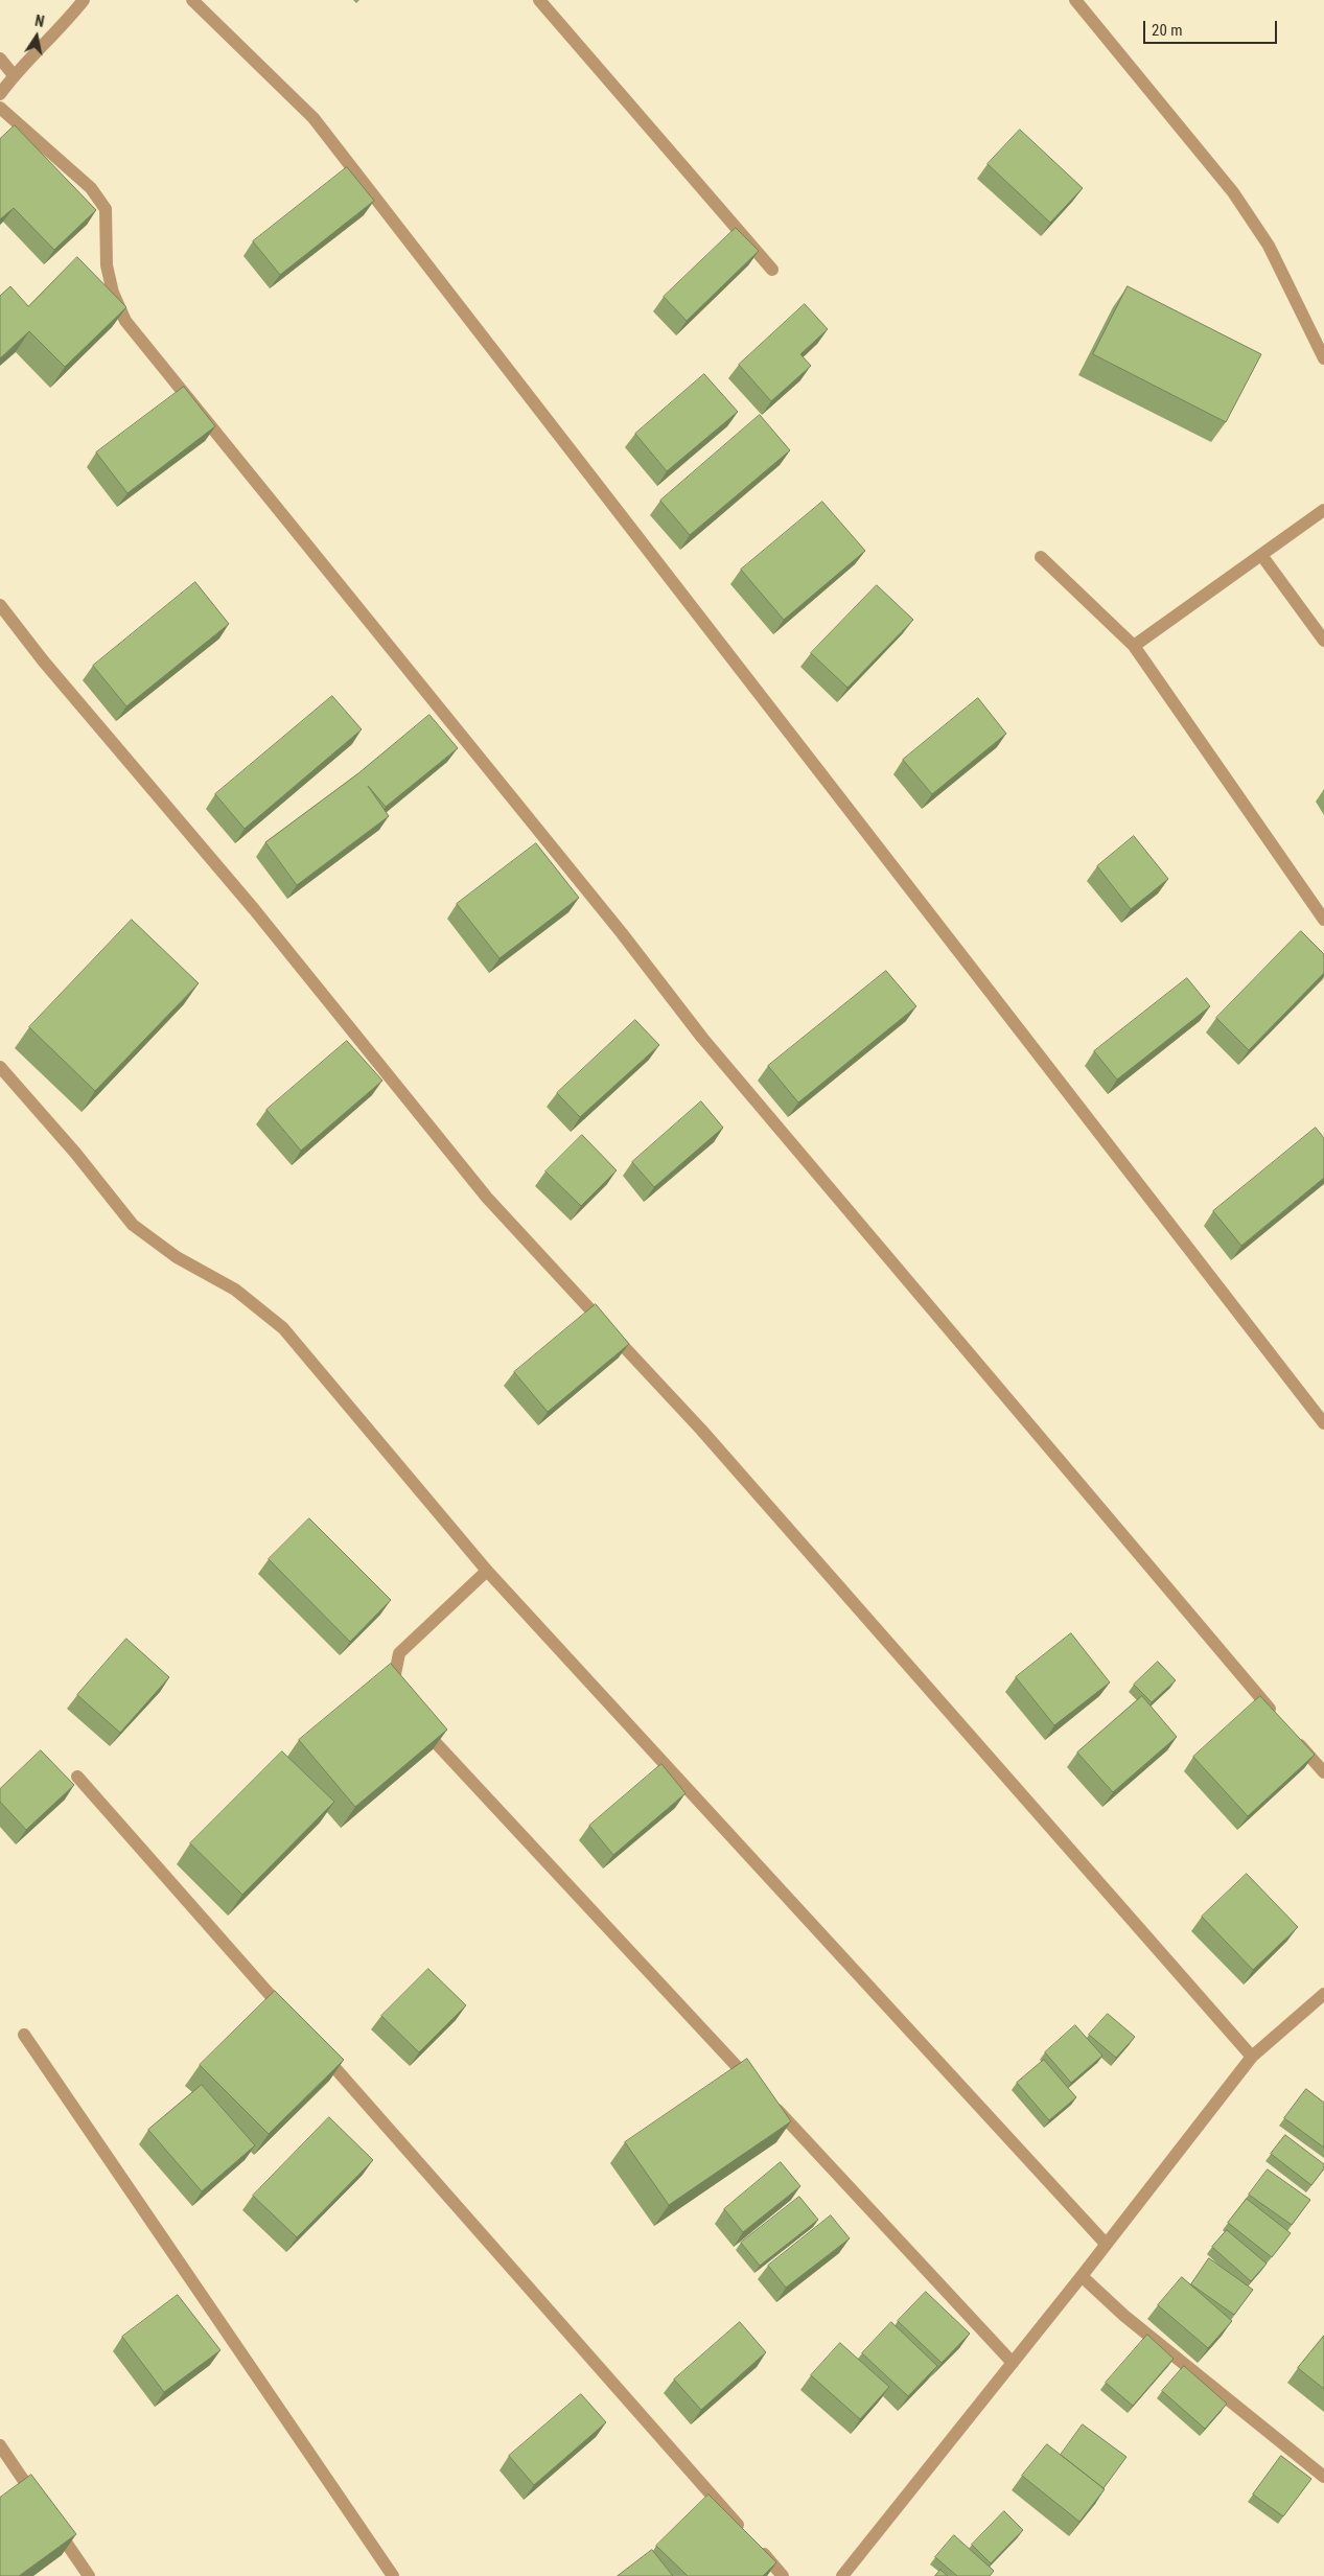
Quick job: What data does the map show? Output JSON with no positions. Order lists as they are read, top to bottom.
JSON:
{
  "scale_bar": "20 m",
  "north": "top"
}
